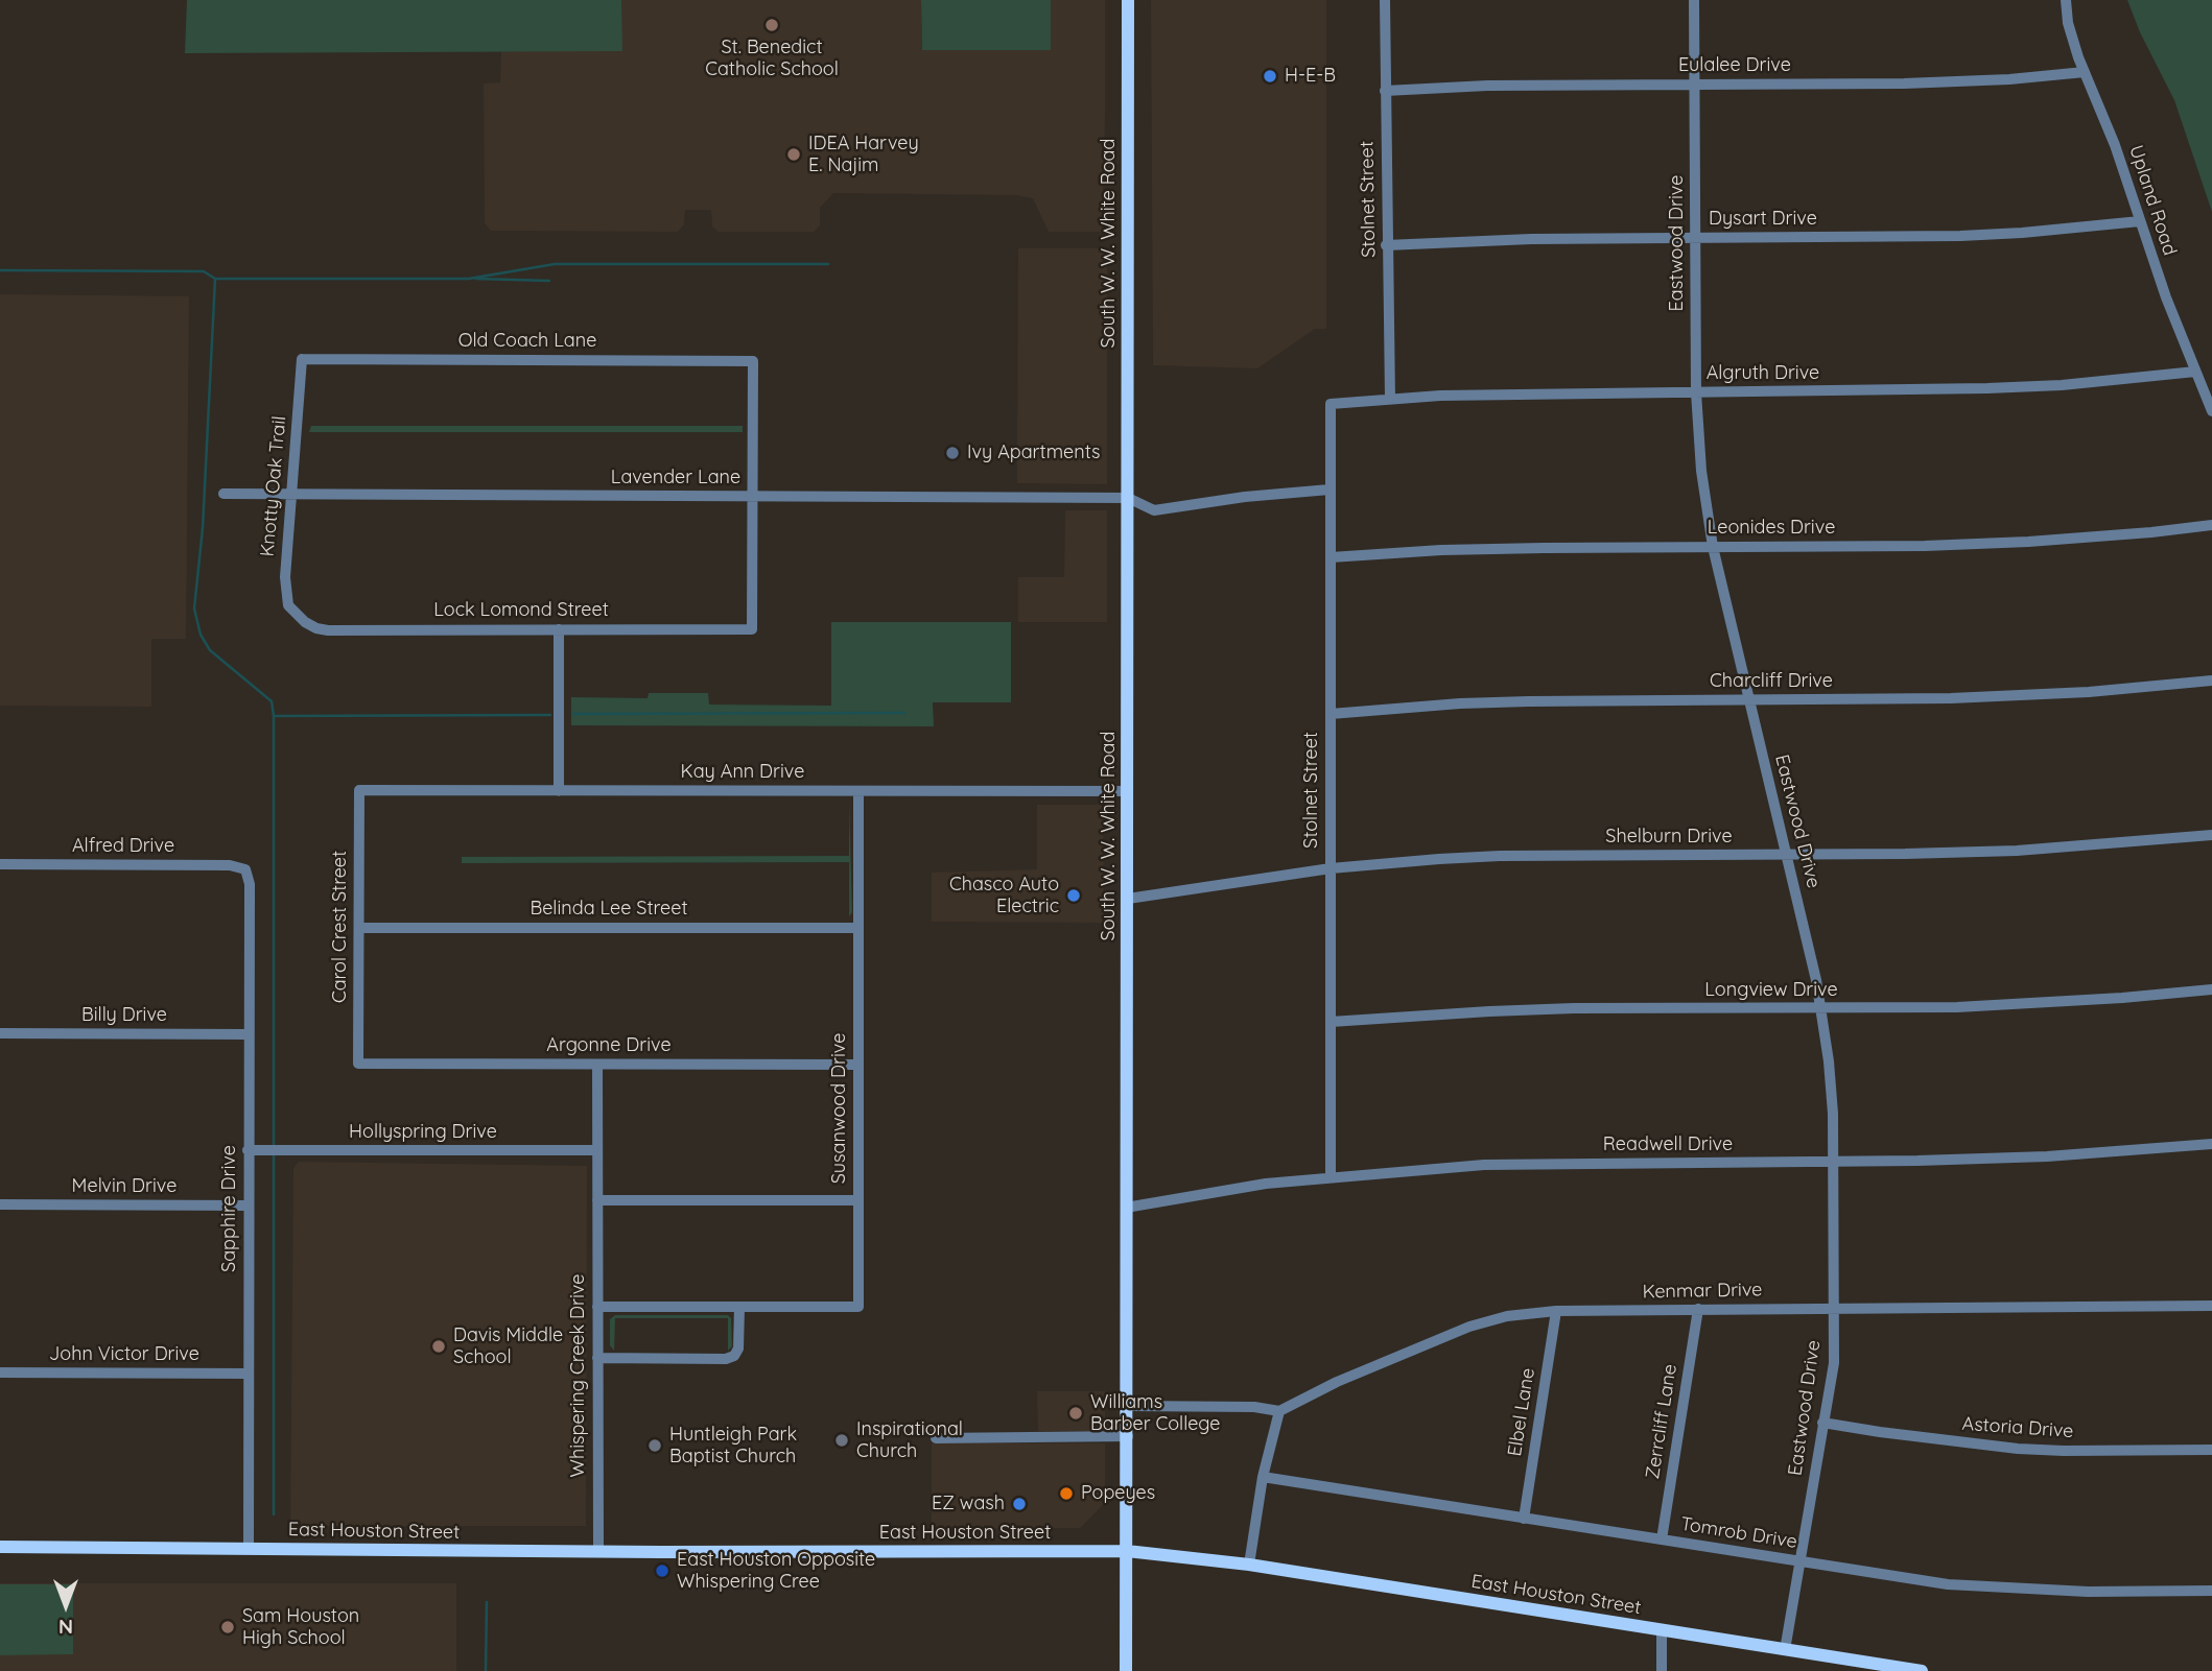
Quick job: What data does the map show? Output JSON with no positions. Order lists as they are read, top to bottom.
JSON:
{
  "streets": {
    "main road": ["South W. W. White Road", "East Houston Street"],
    "street": [
      "Eulalee Drive",
      "Stolnet Street",
      "Upland Road",
      "Dysart Drive",
      "Eastwood Drive",
      "Old Coach Lane",
      "Algruth Drive",
      "Lavender Lane",
      "Knotty Oak Trail",
      "Leonides Drive",
      "Lock Lomond Street",
      "Charcliff Drive",
      "Kay Ann Drive",
      "Shelburn Drive",
      "Alfred Drive",
      "Belinda Lee Street",
      "Carol Crest Street",
      "Longview Drive",
      "Billy Drive",
      "Argonne Drive",
      "Susanwood Drive",
      "Hollyspring Drive",
      "Readwell Drive",
      "Melvin Drive",
      "Sapphire Drive",
      "Kenmar Drive",
      "John Victor Drive",
      "Whispering Creek Drive",
      "Elbel Lane",
      "Zerrcliff Lane",
      "Astoria Drive",
      "Tomrob Drive"
    ]
  },
  "crossings": [
    ["Eulalee Drive", "Stolnet Street"],
    ["Eulalee Drive", "Upland Road"],
    ["Eulalee Drive", "Eastwood Drive"],
    ["Stolnet Street", "Dysart Drive"],
    ["Stolnet Street", "Algruth Drive"],
    ["Stolnet Street", "Leonides Drive"],
    ["Stolnet Street", "Charcliff Drive"],
    ["Stolnet Street", "Shelburn Drive"],
    ["Stolnet Street", "Longview Drive"],
    ["Stolnet Street", "Readwell Drive"],
    ["Upland Road", "Dysart Drive"],
    ["Upland Road", "Algruth Drive"],
    ["Dysart Drive", "Eastwood Drive"],
    ["South W. W. White Road", "Lavender Lane"],
    ["South W. W. White Road", "Kay Ann Drive"],
    ["South W. W. White Road", "Shelburn Drive"],
    ["South W. W. White Road", "Readwell Drive"],
    ["South W. W. White Road", "East Houston Street"],
    ["Eastwood Drive", "Algruth Drive"],
    ["Eastwood Drive", "Leonides Drive"],
    ["Eastwood Drive", "Charcliff Drive"],
    ["Eastwood Drive", "Shelburn Drive"],
    ["Eastwood Drive", "Longview Drive"],
    ["Eastwood Drive", "Readwell Drive"],
    ["Eastwood Drive", "Kenmar Drive"],
    ["Eastwood Drive", "Astoria Drive"],
    ["Eastwood Drive", "East Houston Street"],
    ["Eastwood Drive", "Tomrob Drive"],
    ["Old Coach Lane", "Lavender Lane"],
    ["Old Coach Lane", "Knotty Oak Trail"],
    ["Old Coach Lane", "Lock Lomond Street"],
    ["Lavender Lane", "Knotty Oak Trail"],
    ["Lavender Lane", "Lock Lomond Street"],
    ["Knotty Oak Trail", "Lock Lomond Street"],
    ["Kay Ann Drive", "Carol Crest Street"],
    ["Kay Ann Drive", "Susanwood Drive"],
    ["Alfred Drive", "Sapphire Drive"],
    ["Belinda Lee Street", "Carol Crest Street"],
    ["Belinda Lee Street", "Susanwood Drive"],
    ["Carol Crest Street", "Argonne Drive"],
    ["Billy Drive", "Sapphire Drive"],
    ["Argonne Drive", "Susanwood Drive"],
    ["Susanwood Drive", "Whispering Creek Drive"],
    ["Hollyspring Drive", "Sapphire Drive"],
    ["Hollyspring Drive", "Whispering Creek Drive"],
    ["Melvin Drive", "Sapphire Drive"],
    ["Sapphire Drive", "John Victor Drive"],
    ["Sapphire Drive", "East Houston Street"],
    ["Kenmar Drive", "Elbel Lane"],
    ["Kenmar Drive", "Zerrcliff Lane"],
    ["Whispering Creek Drive", "East Houston Street"],
    ["Elbel Lane", "Tomrob Drive"],
    ["Zerrcliff Lane", "Tomrob Drive"]
  ],
  "places": [
    "St. Benedict Catholic School",
    "H-E-B",
    "IDEA Harvey E. Najim",
    "Ivy Apartments",
    "Chasco Auto Electric",
    "Davis Middle School",
    "Williams Barber College",
    "Inspirational Church",
    "Huntleigh Park Baptist Church",
    "Popeyes",
    "EZ wash",
    "East Houston Opposite Whispering Cree",
    "Sam Houston High School"
  ],
  "north": "bottom"
}
